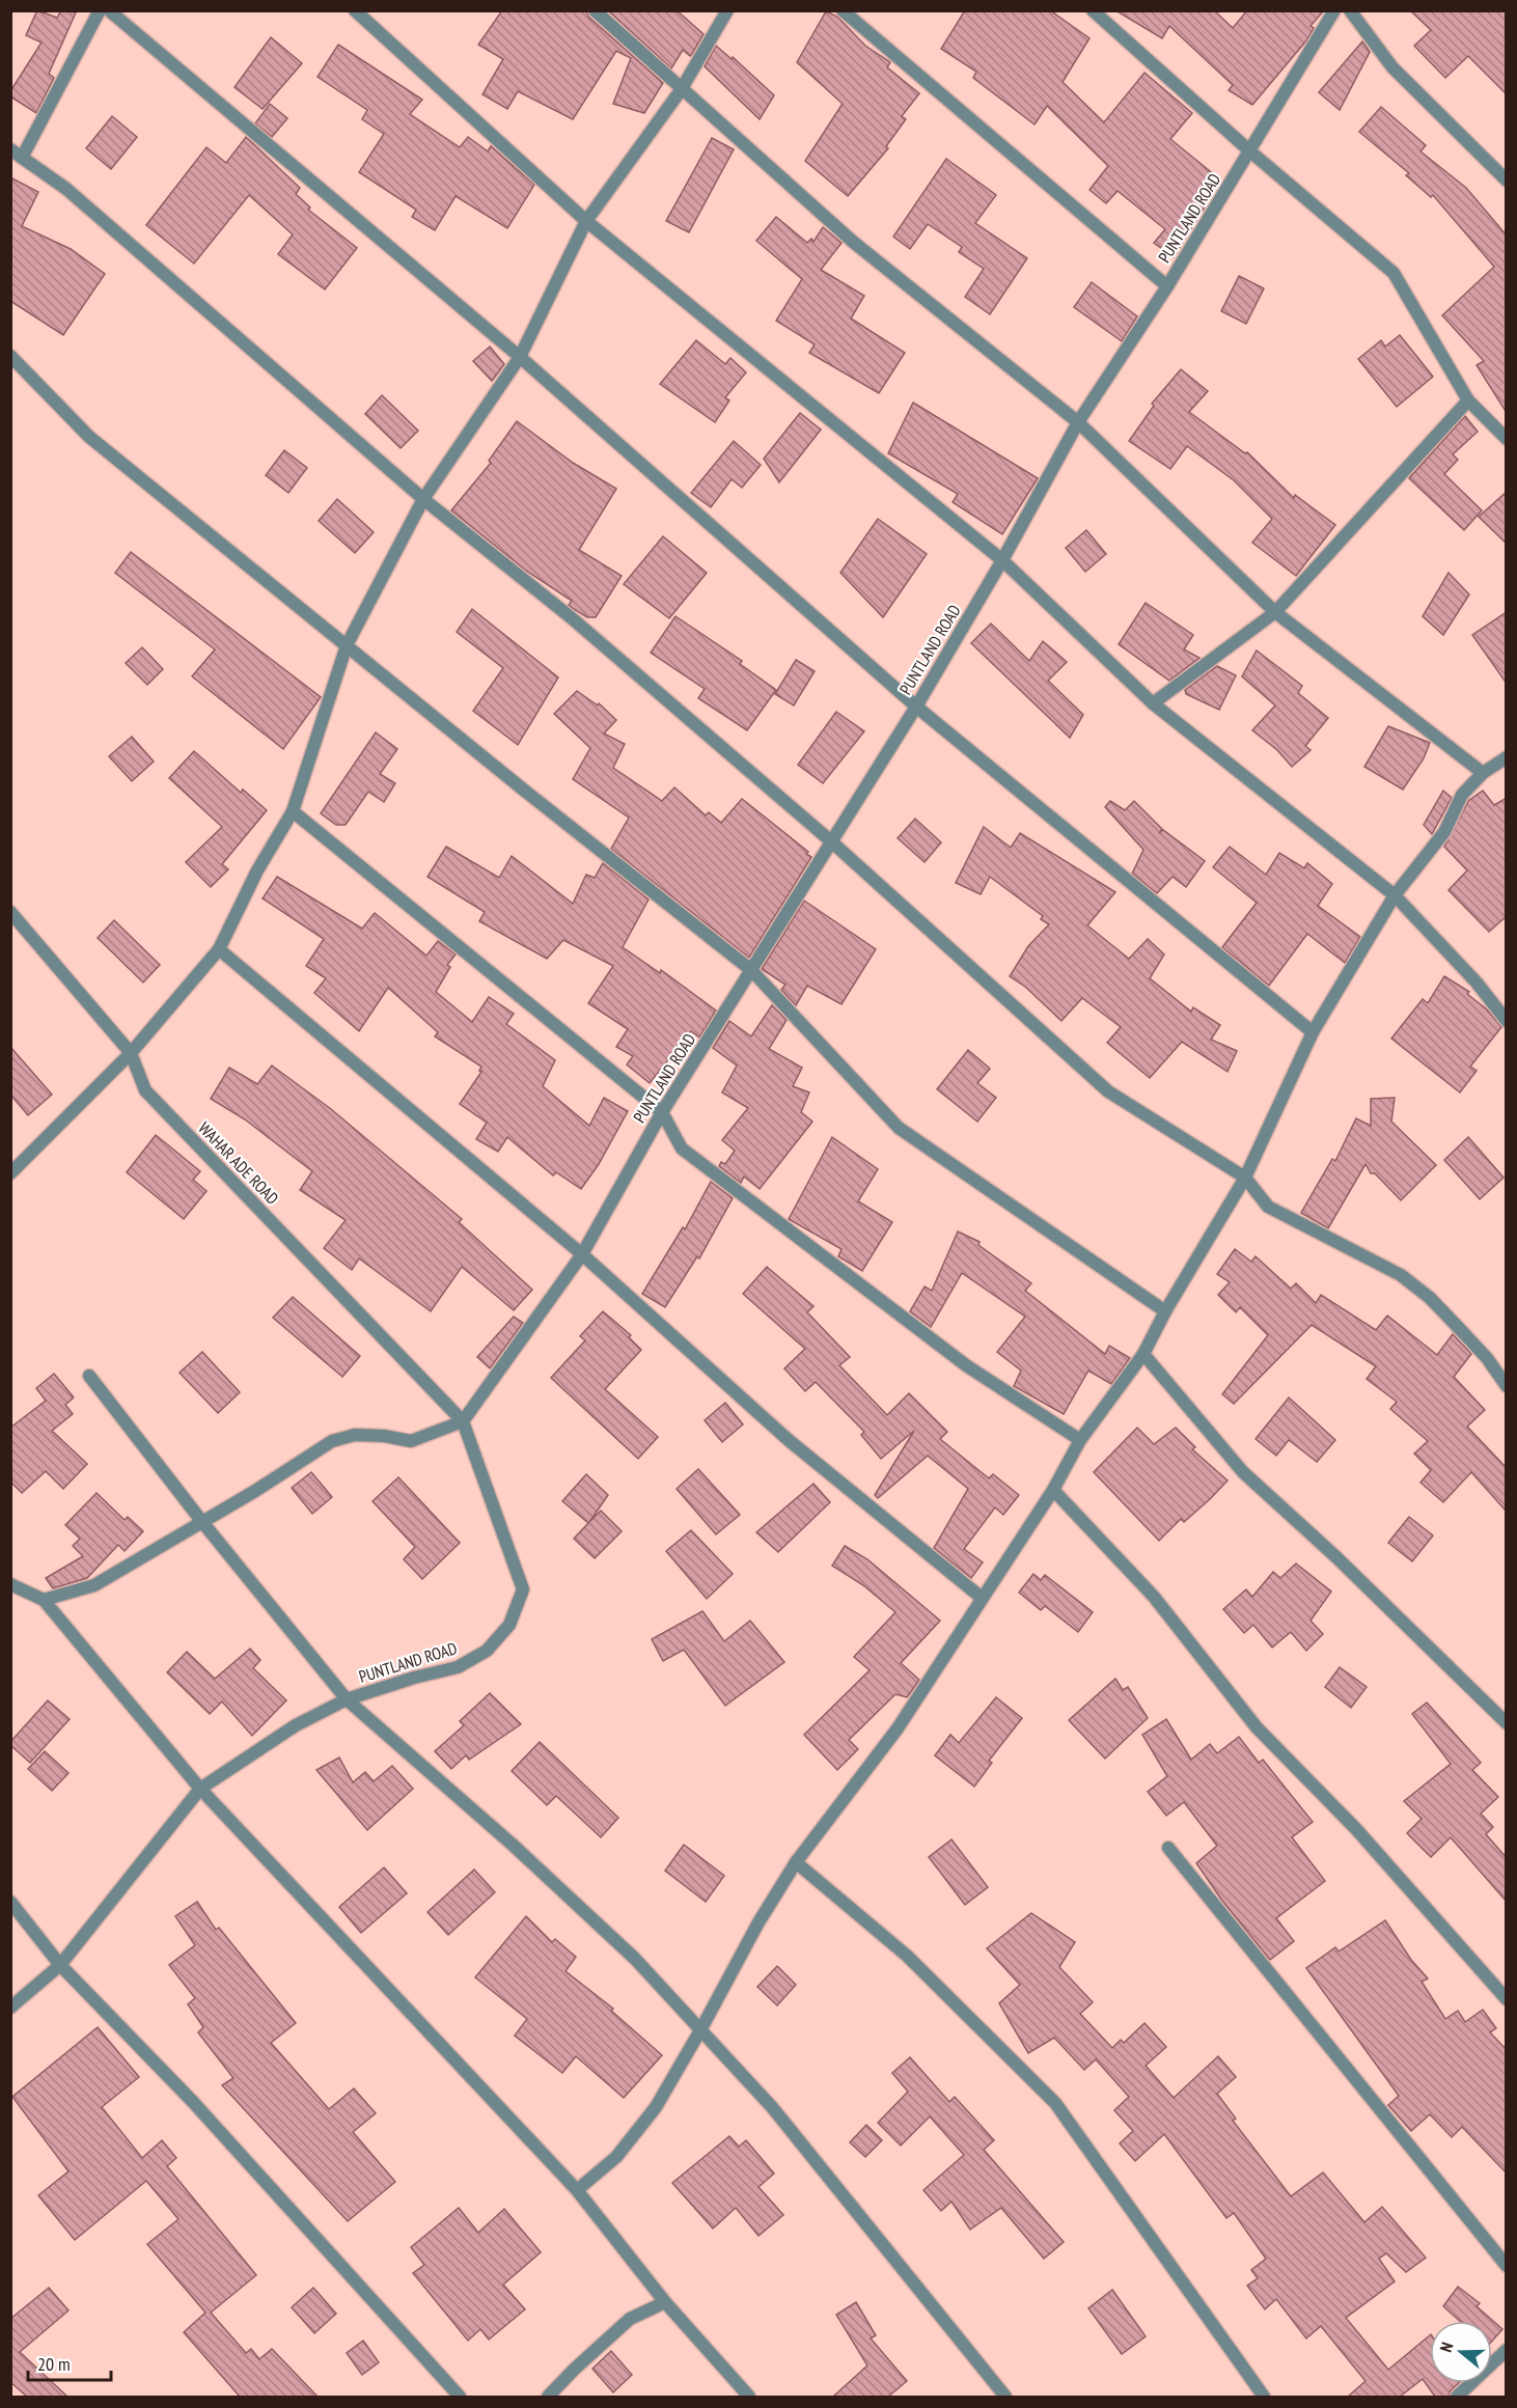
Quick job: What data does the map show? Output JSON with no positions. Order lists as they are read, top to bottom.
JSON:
{
  "streets": {
    "street": ["PUNTLAND ROAD", "WAHAR ADE ROAD"]
  },
  "crossings": [
    ["PUNTLAND ROAD", "WAHAR ADE ROAD"]
  ],
  "scale_bar": "20 m",
  "north": "left"
}
